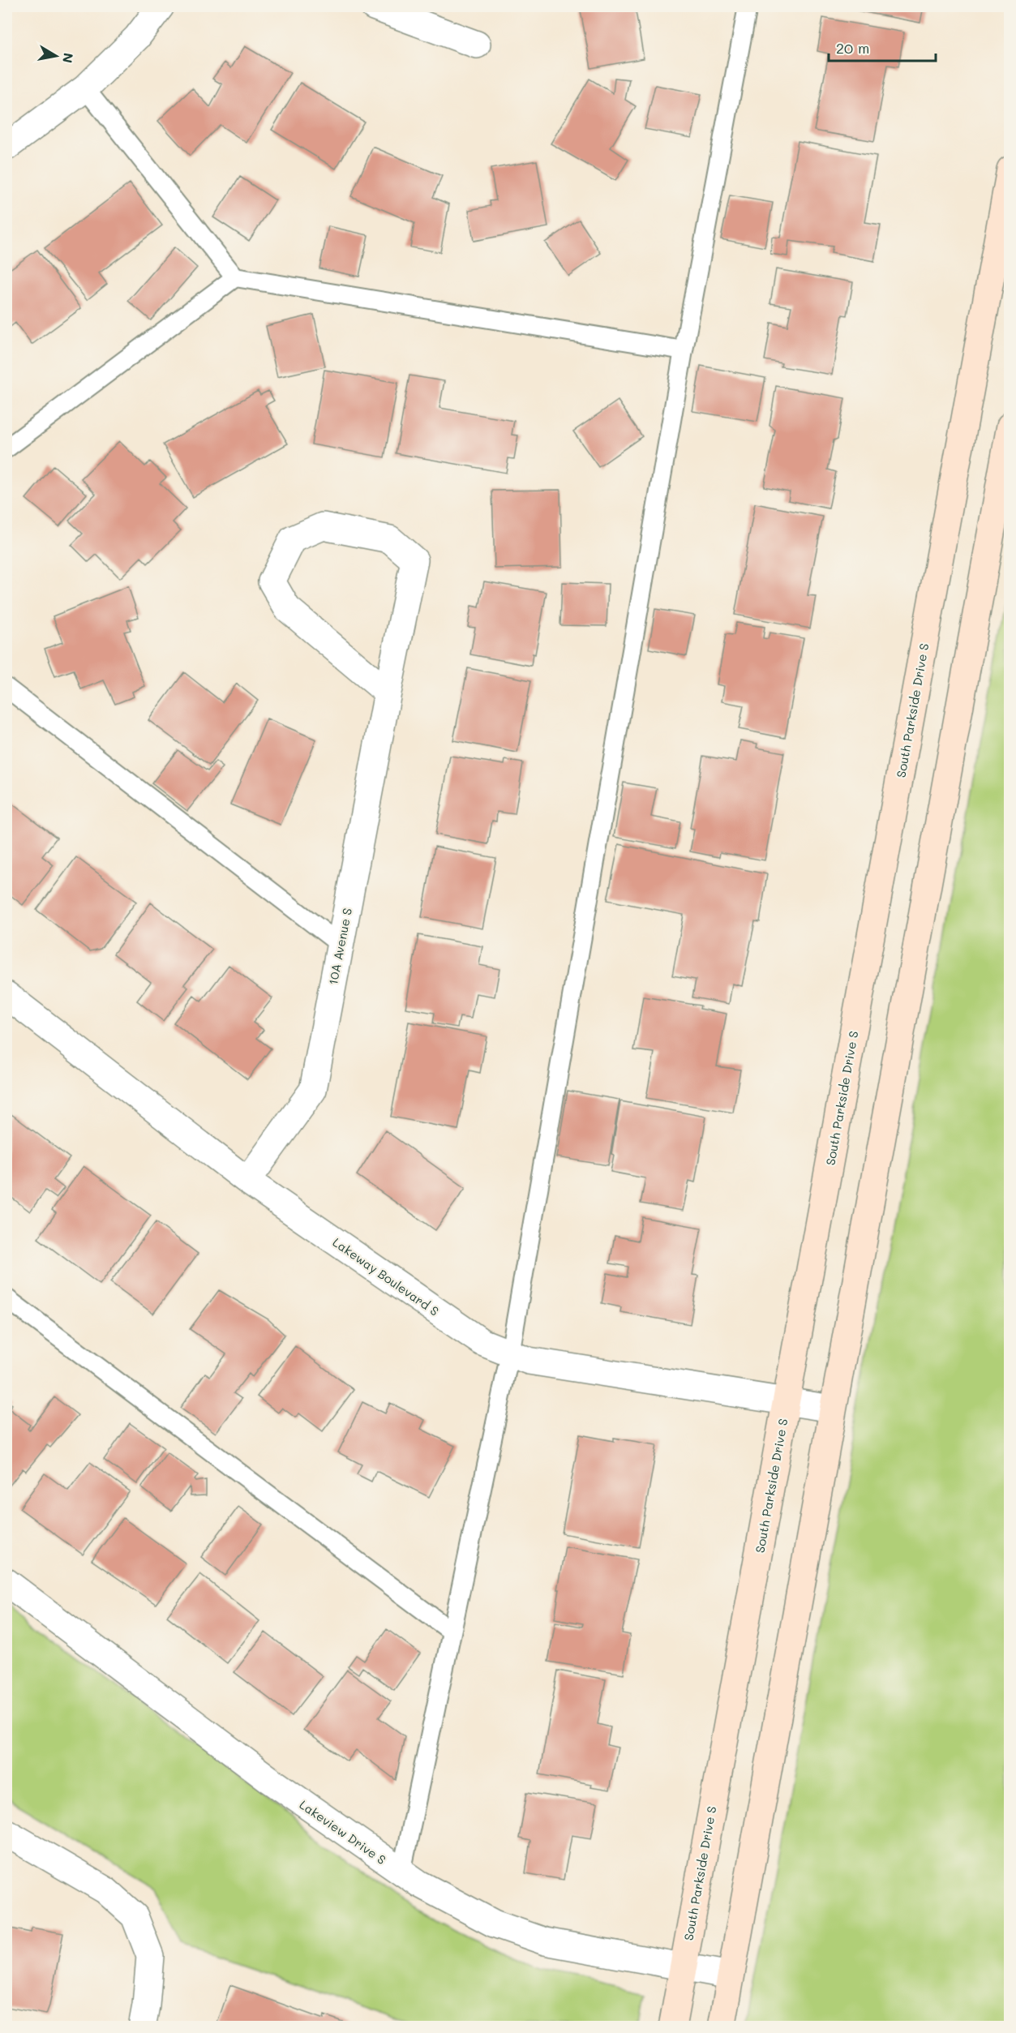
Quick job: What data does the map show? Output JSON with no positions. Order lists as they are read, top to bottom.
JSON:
{
  "streets": {
    "main road": ["South Parkside Drive S"],
    "street": ["10A Avenue S", "Lakeway Boulevard S", "Lakeview Drive S"]
  },
  "crossings": [
    ["South Parkside Drive S", "Lakeway Boulevard S"],
    ["South Parkside Drive S", "Lakeview Drive S"],
    ["10A Avenue S", "Lakeway Boulevard S"]
  ],
  "scale_bar": "20 m",
  "north": "right"
}
